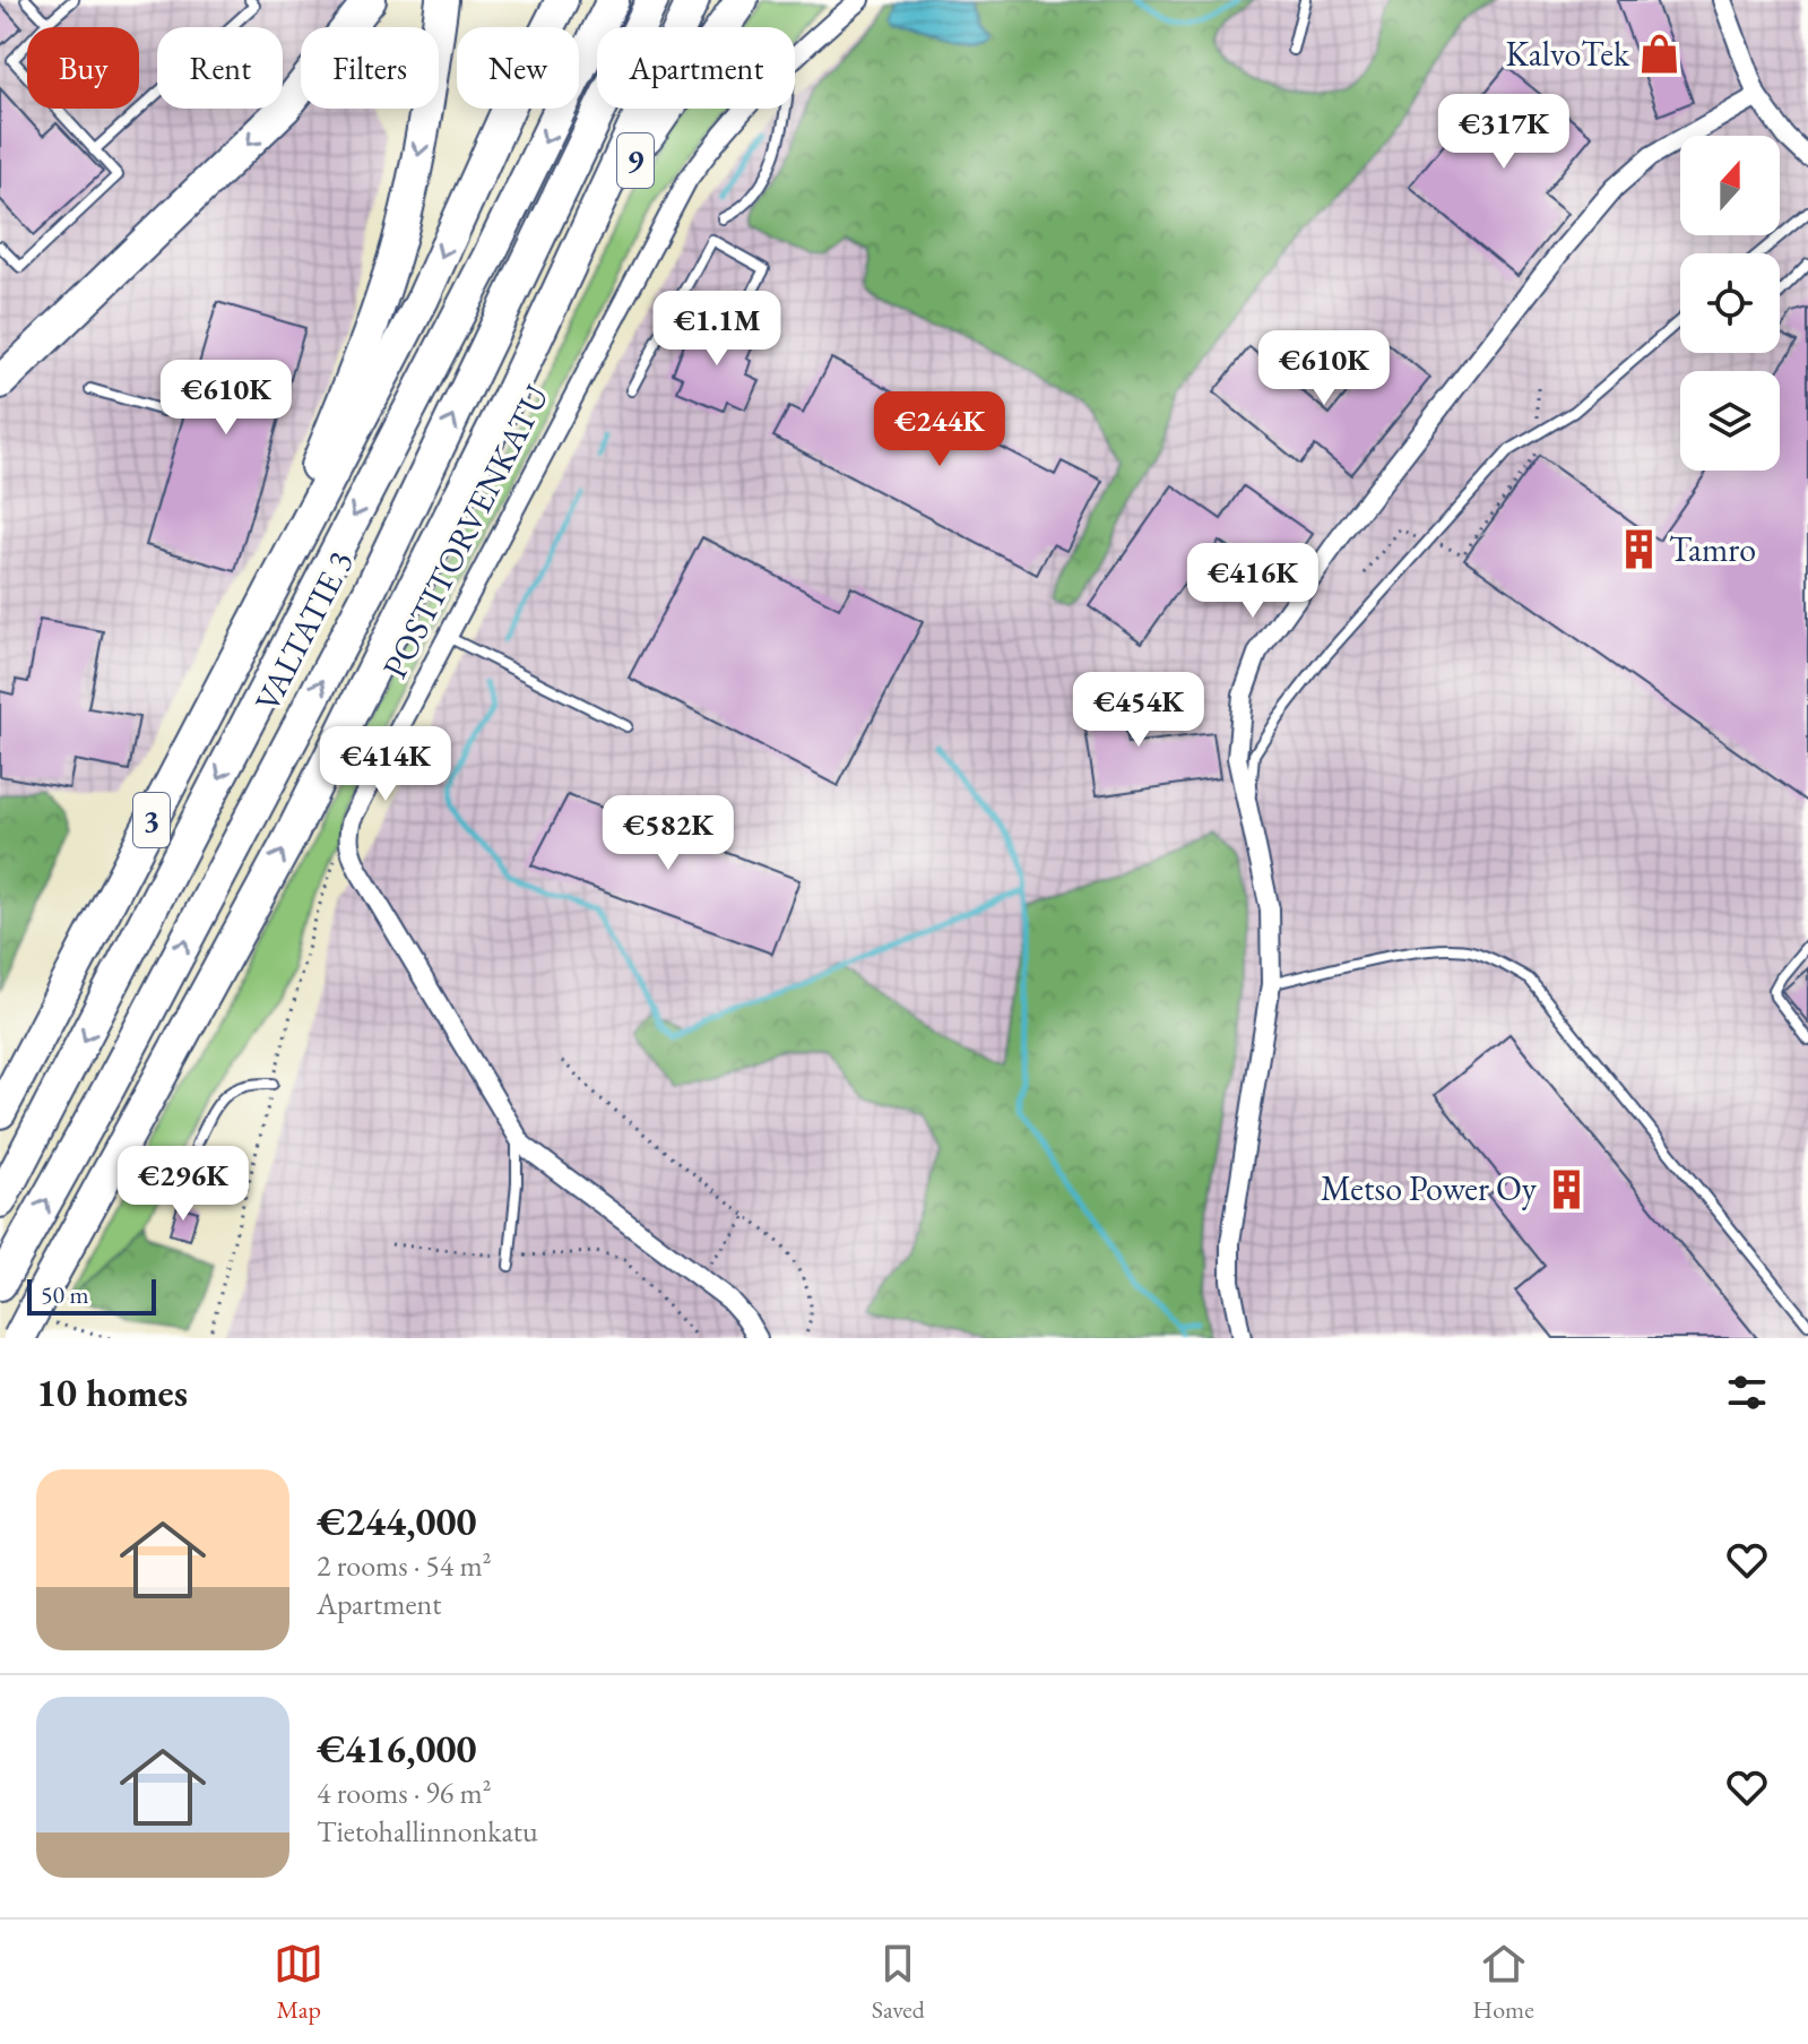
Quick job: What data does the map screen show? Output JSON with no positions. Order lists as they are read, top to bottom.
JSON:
{
  "streets": {
    "highway": ["9", "VALTATIE 3", "3"],
    "street": ["POSTITORVENKATU"]
  },
  "places": {
    "shop": ["KalvoTek"],
    "building": ["Tamro", "Metso Power Oy"]
  },
  "scale_bar": "50 m",
  "north": "top",
  "page": {
    "chip": [
      "Buy",
      "Rent",
      "Filters",
      "New",
      "Apartment"
    ],
    "price": [
      "€317K",
      "€1.1M",
      "€610K",
      "€610K",
      "€244K",
      "€416K",
      "€454K",
      "€414K",
      "€582K",
      "€296K"
    ],
    "scale": "50 m",
    "heading": "10 homes",
    "list": [
      {
        "name": "€244,000",
        "note": "2 rooms · 54 m² · Apartment"
      },
      {
        "name": "€416,000",
        "note": "4 rooms · 96 m² · Tietohallinnonkatu"
      }
    ],
    "tabs": ["Map", "Saved", "Home"]
  }
}
